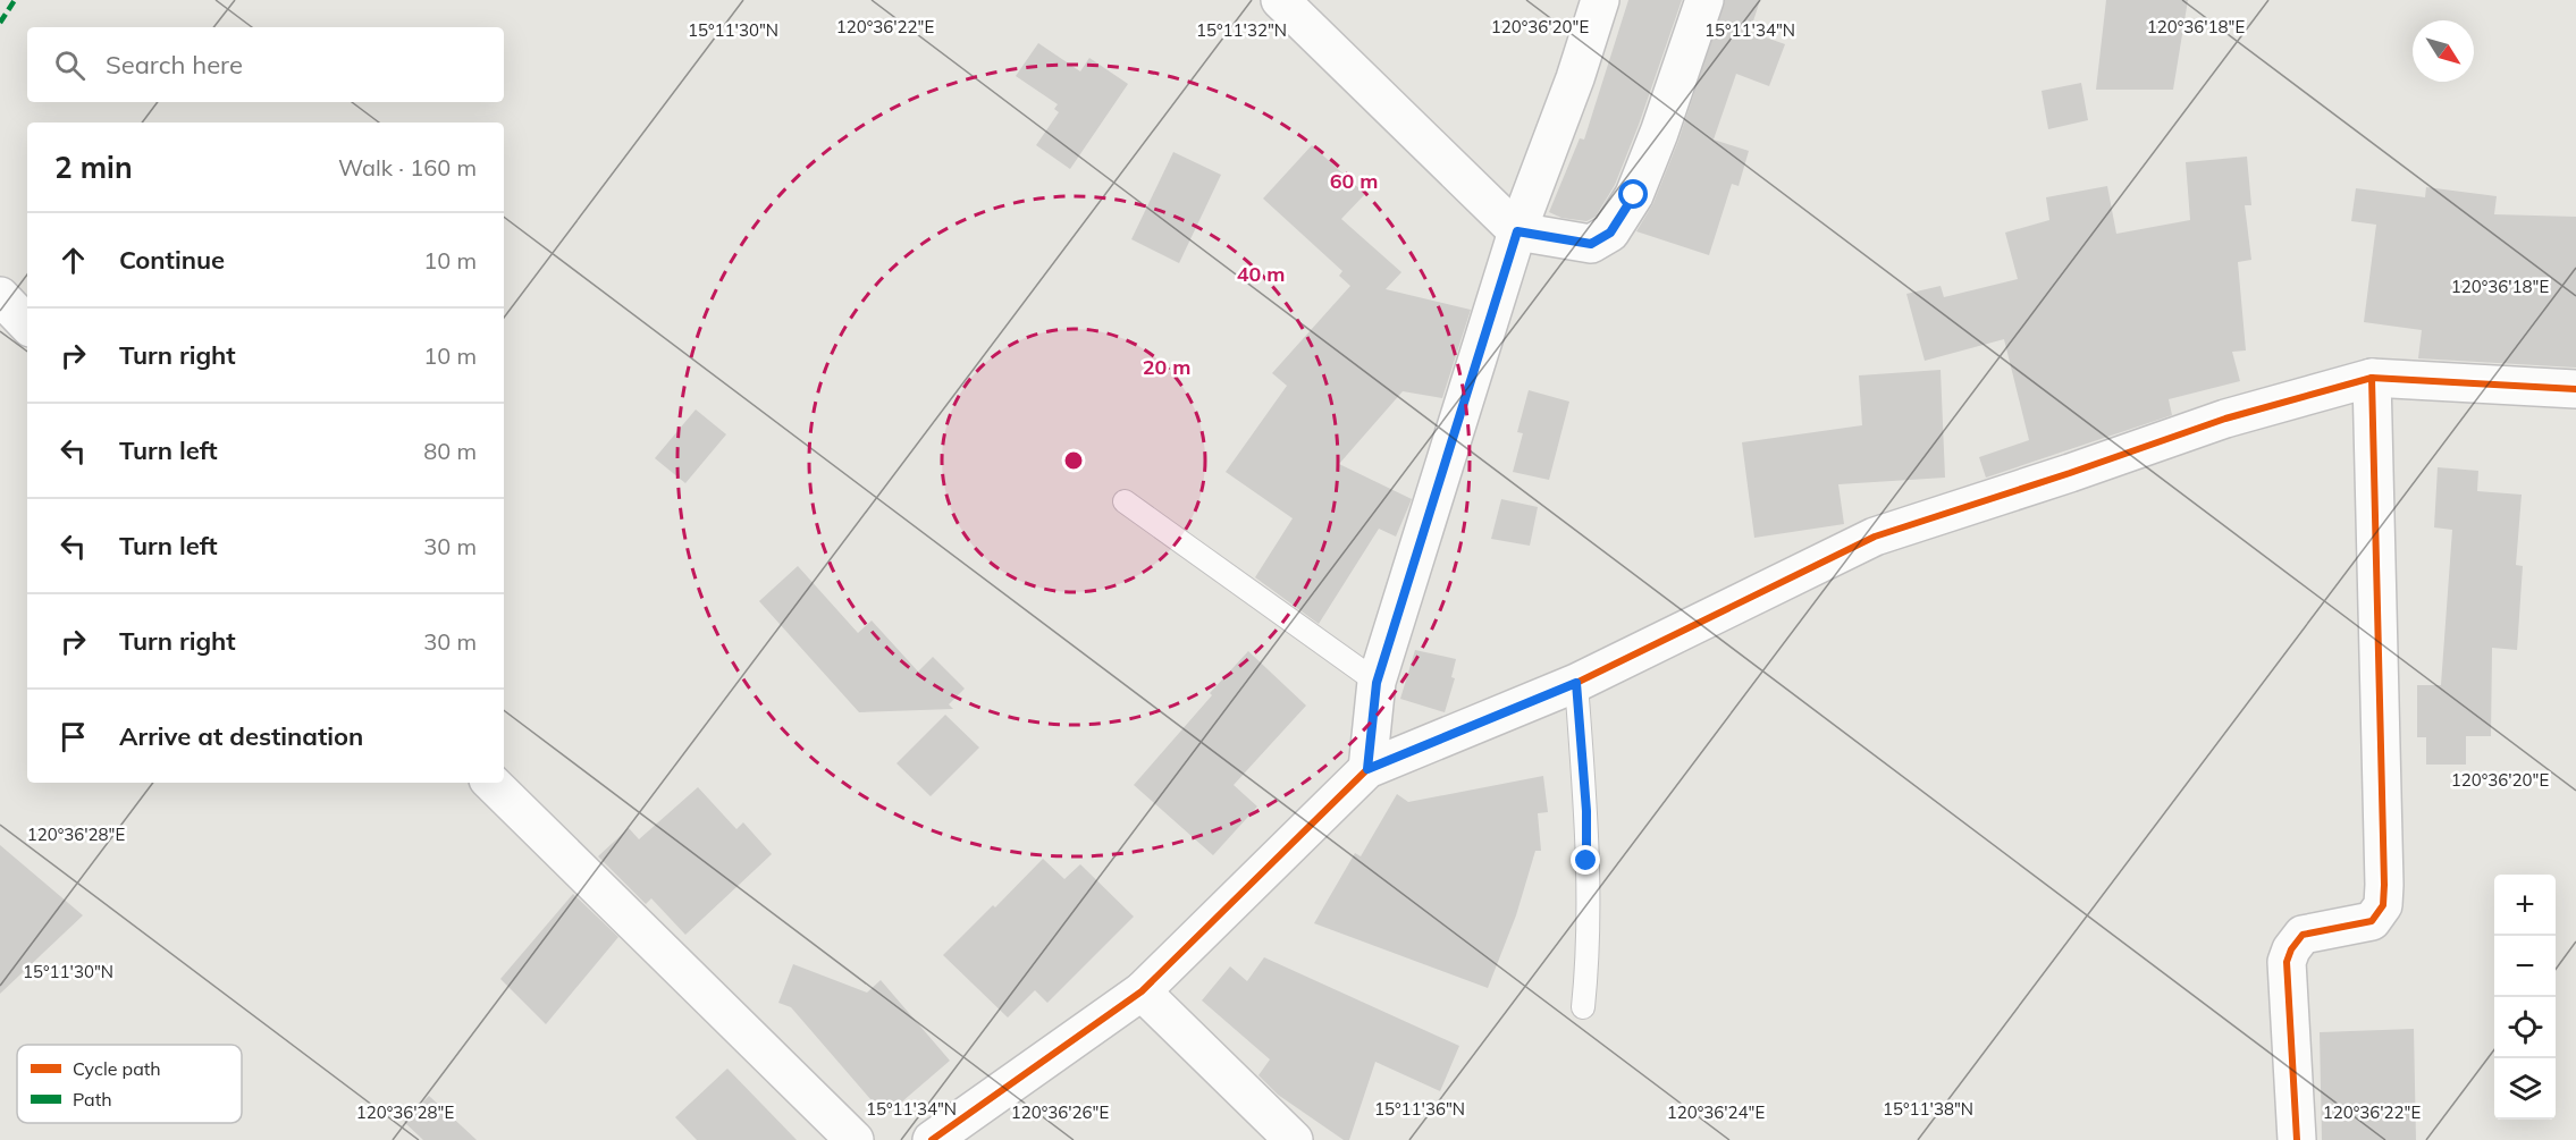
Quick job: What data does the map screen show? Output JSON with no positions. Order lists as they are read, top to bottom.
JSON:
{
  "legend": ["Cycle path", "Path"],
  "north": "bottom right",
  "page": {
    "search": "Search here",
    "heading": ["2 min", "Walk · 160 m"],
    "list": [
      ["Continue", "10 m"],
      ["Turn right", "10 m"],
      ["Turn left", "80 m"],
      ["Turn left", "30 m"],
      ["Turn right", "30 m"],
      "Arrive at destination"
    ],
    "map_buttons": ["+", "−"]
  },
  "coordinates": [
    "120°36'18\"E",
    "120°36'22\"E",
    "120°36'20\"E",
    "15°11'30\"N",
    "15°11'32\"N",
    "15°11'34\"N",
    "120°36'28\"E",
    "15°11'36\"N",
    "15°11'38\"N",
    "120°36'26\"E",
    "120°36'24\"E"
  ],
  "rings": ["60 m", "40 m", "20 m"]
}
